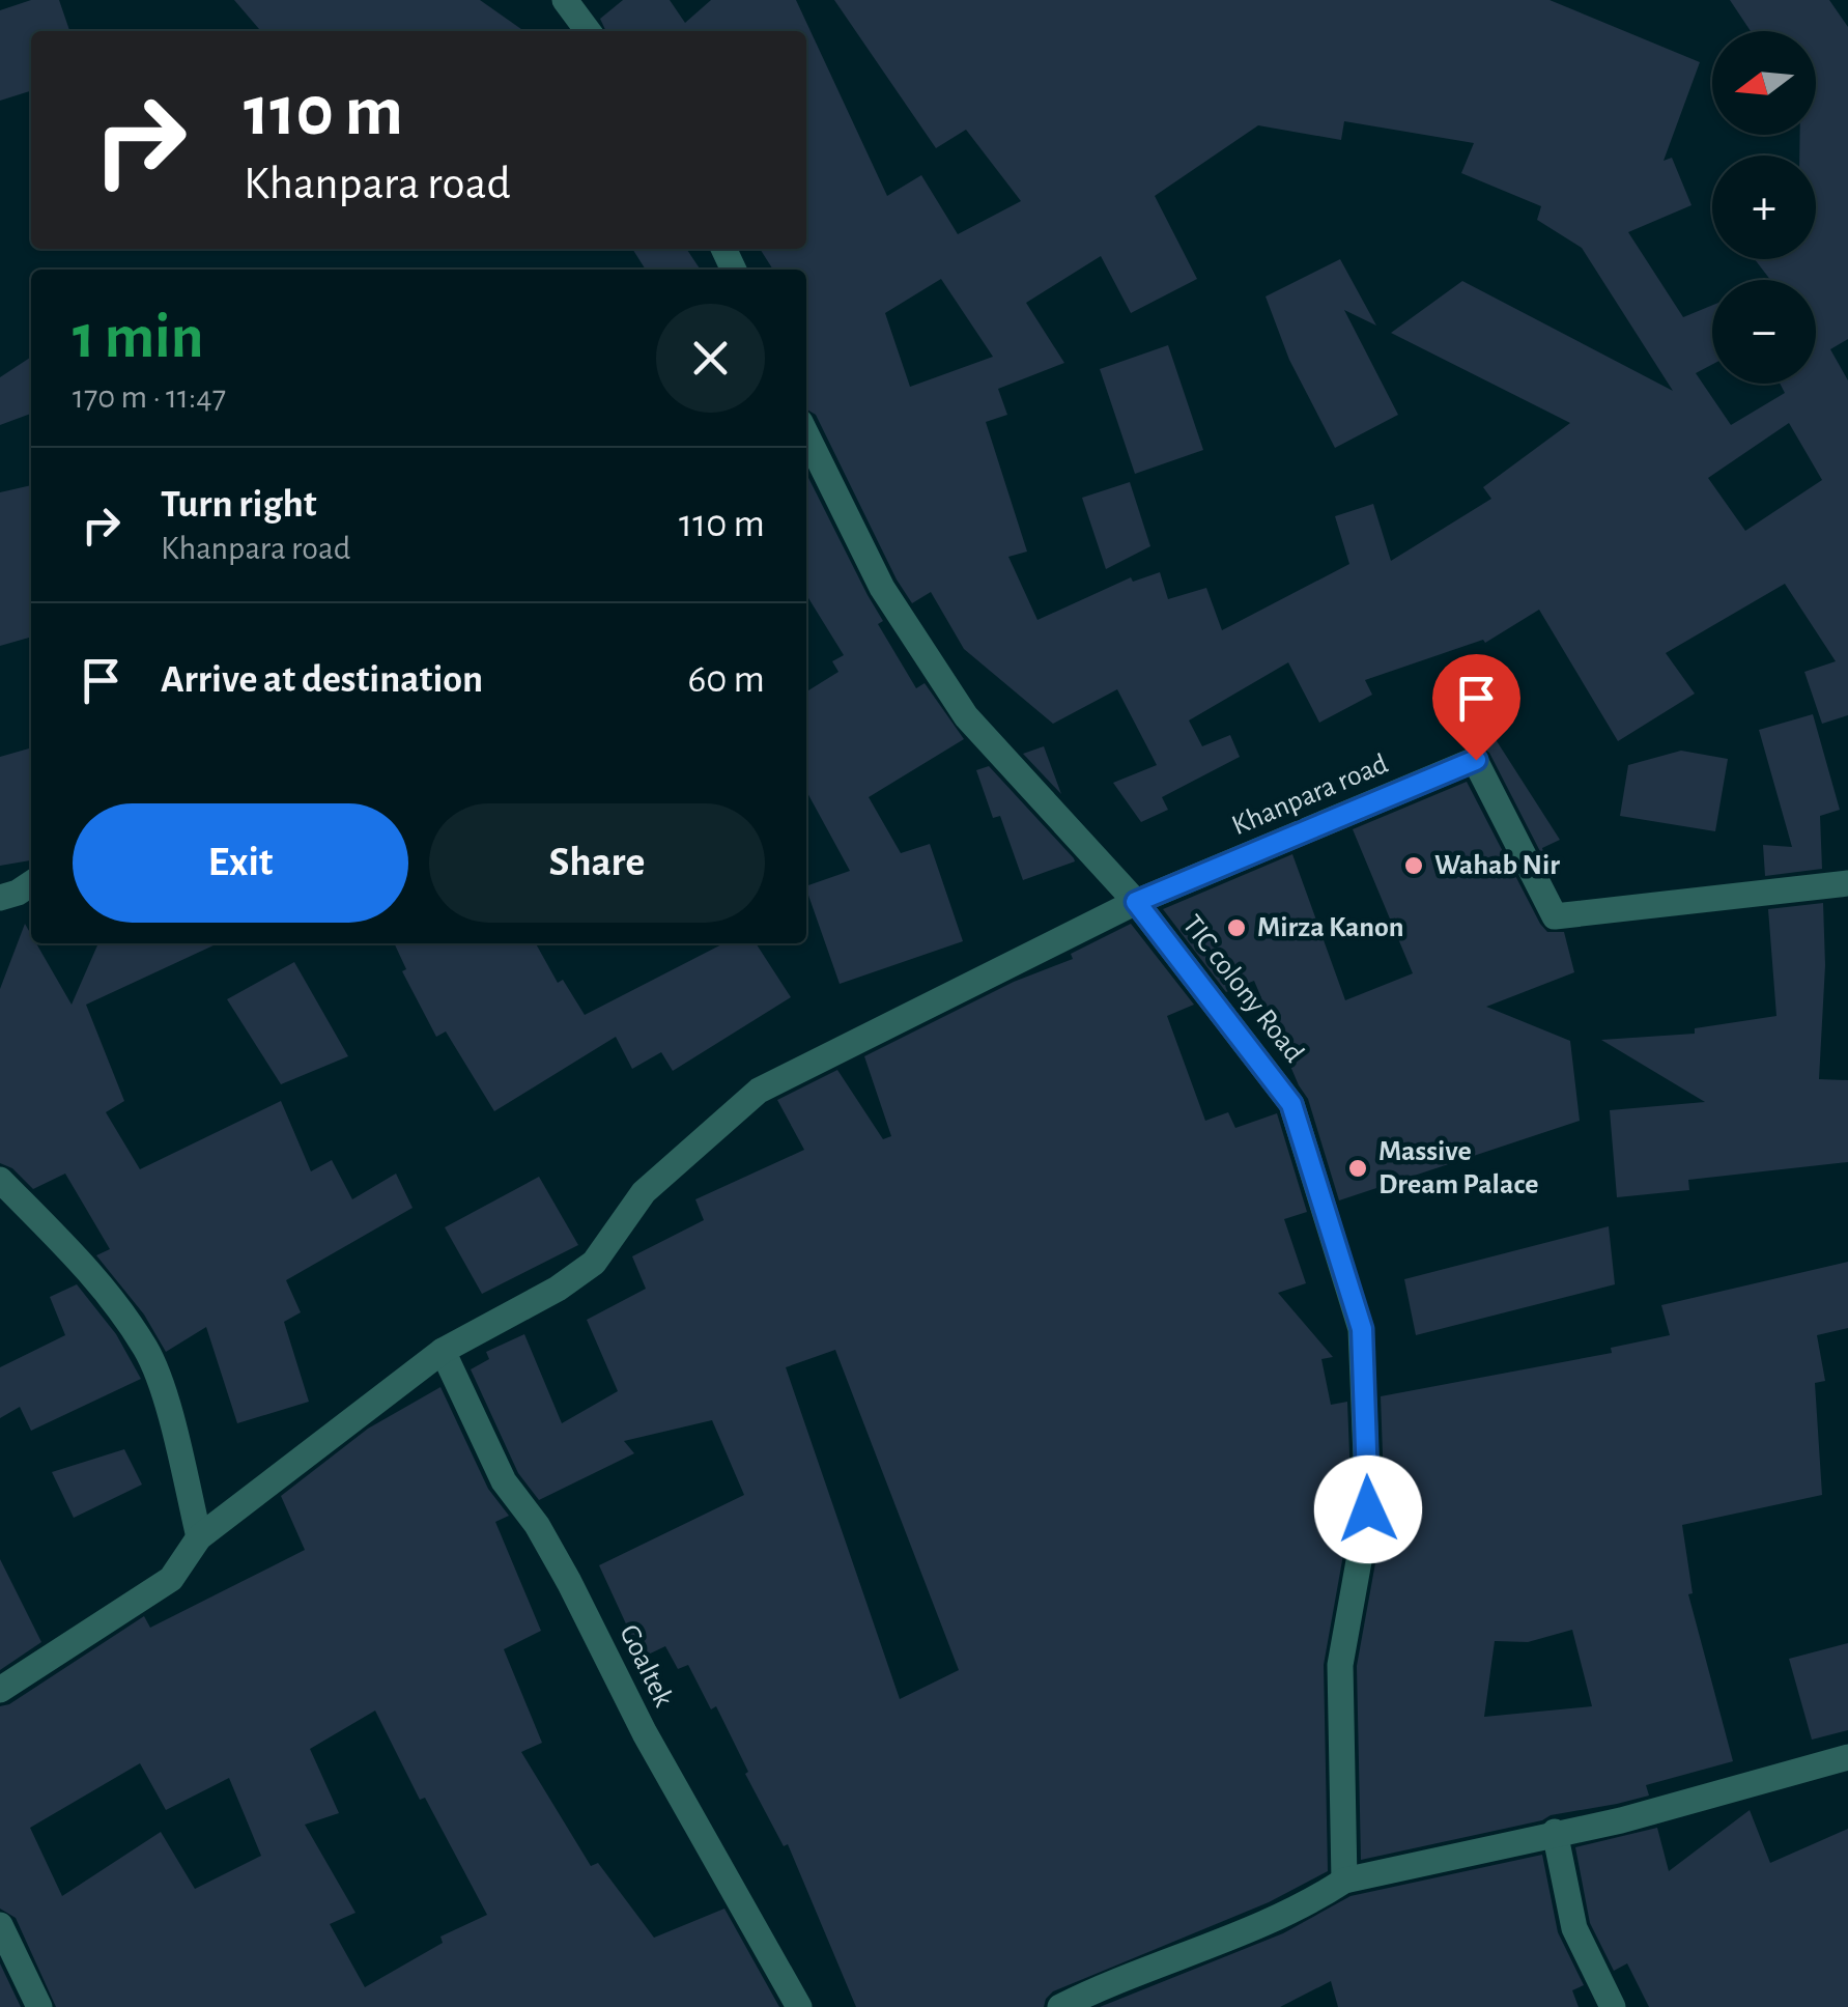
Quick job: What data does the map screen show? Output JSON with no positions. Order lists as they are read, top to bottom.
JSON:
{
  "streets": {
    "street": ["Khanpara road", "TIC colony Road", "Goaltek"]
  },
  "crossings": [
    ["Khanpara road", "TIC colony Road"]
  ],
  "places": ["Wahab Nir", "Mirza Kanon", "Massive Dream Palace"],
  "north": "left",
  "page": {
    "map_buttons": ["+", "−"],
    "turn": ["110 m", "Khanpara road"],
    "heading": ["1 min", "170 m · 11:47"],
    "list": [
      {
        "name": "Turn right",
        "note": "Khanpara road",
        "value": "110 m"
      },
      {
        "name": "Arrive at destination",
        "value": "60 m"
      }
    ],
    "buttons": ["Exit", "Share"]
  }
}
